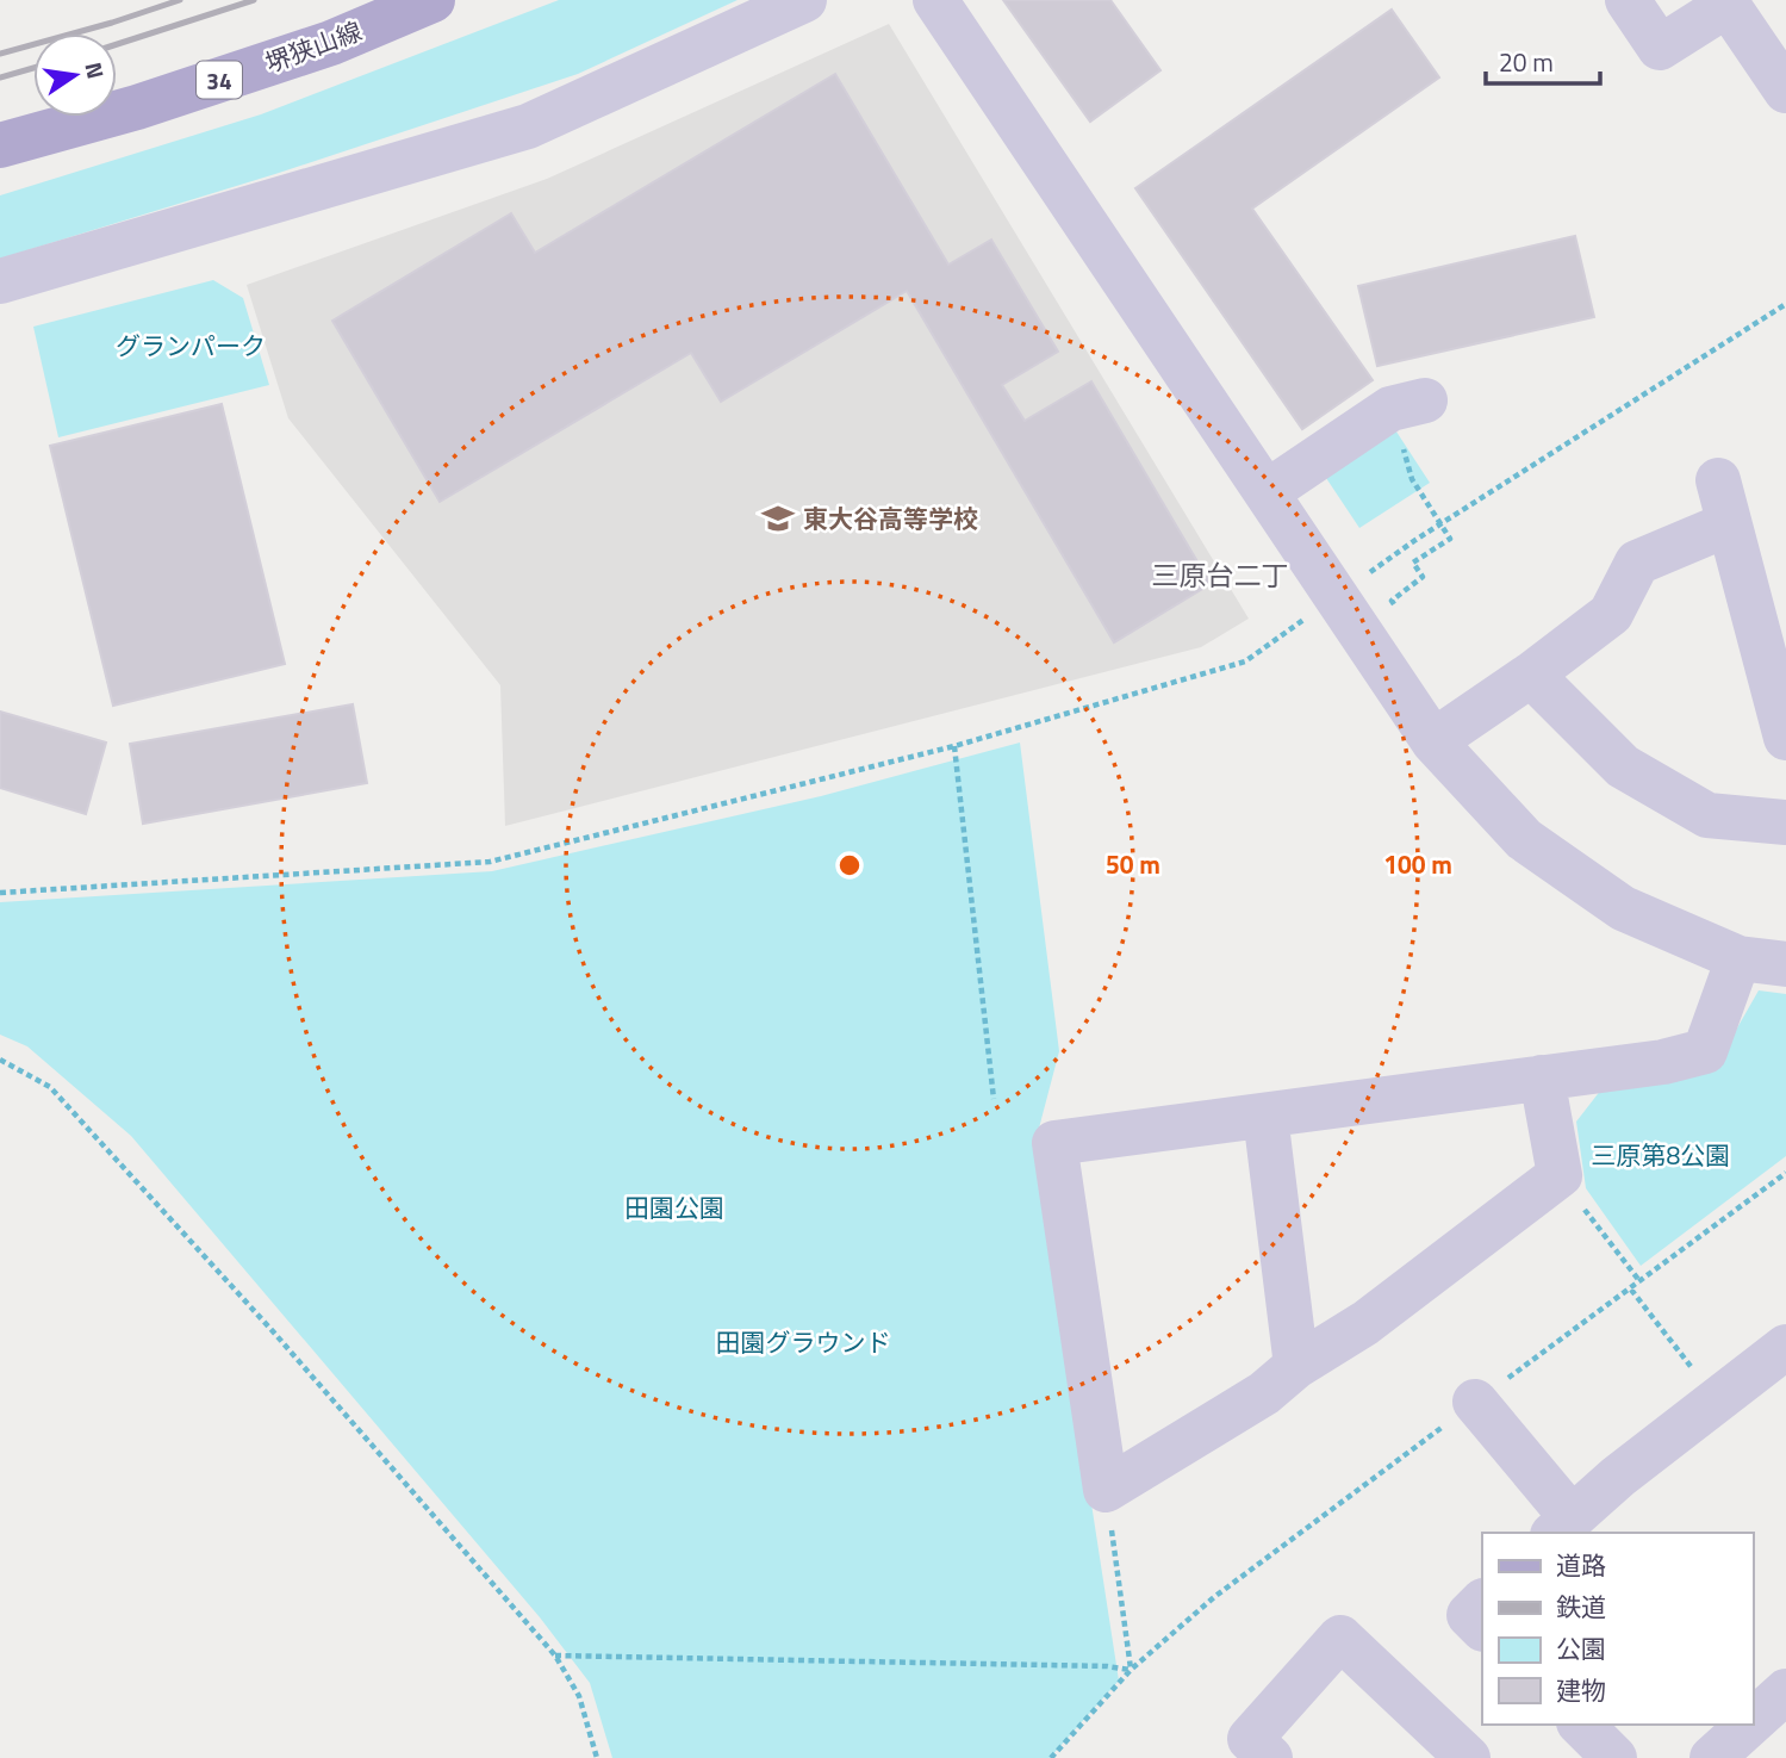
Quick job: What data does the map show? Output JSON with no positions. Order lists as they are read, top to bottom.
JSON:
{
  "streets": {
    "main road": ["堺狭山線", "34"]
  },
  "districts": ["三原台二丁"],
  "parks": [
    "グランパーク",
    "三原第8公園",
    "田園公園",
    "田園グラウンド"
  ],
  "places": {
    "school or university": ["東大谷高等学校"]
  },
  "legend": [
    "道路",
    "鉄道",
    "公園",
    "建物"
  ],
  "scale_bar": "20 m",
  "north": "right",
  "rings": ["50 m", "100 m"]
}
